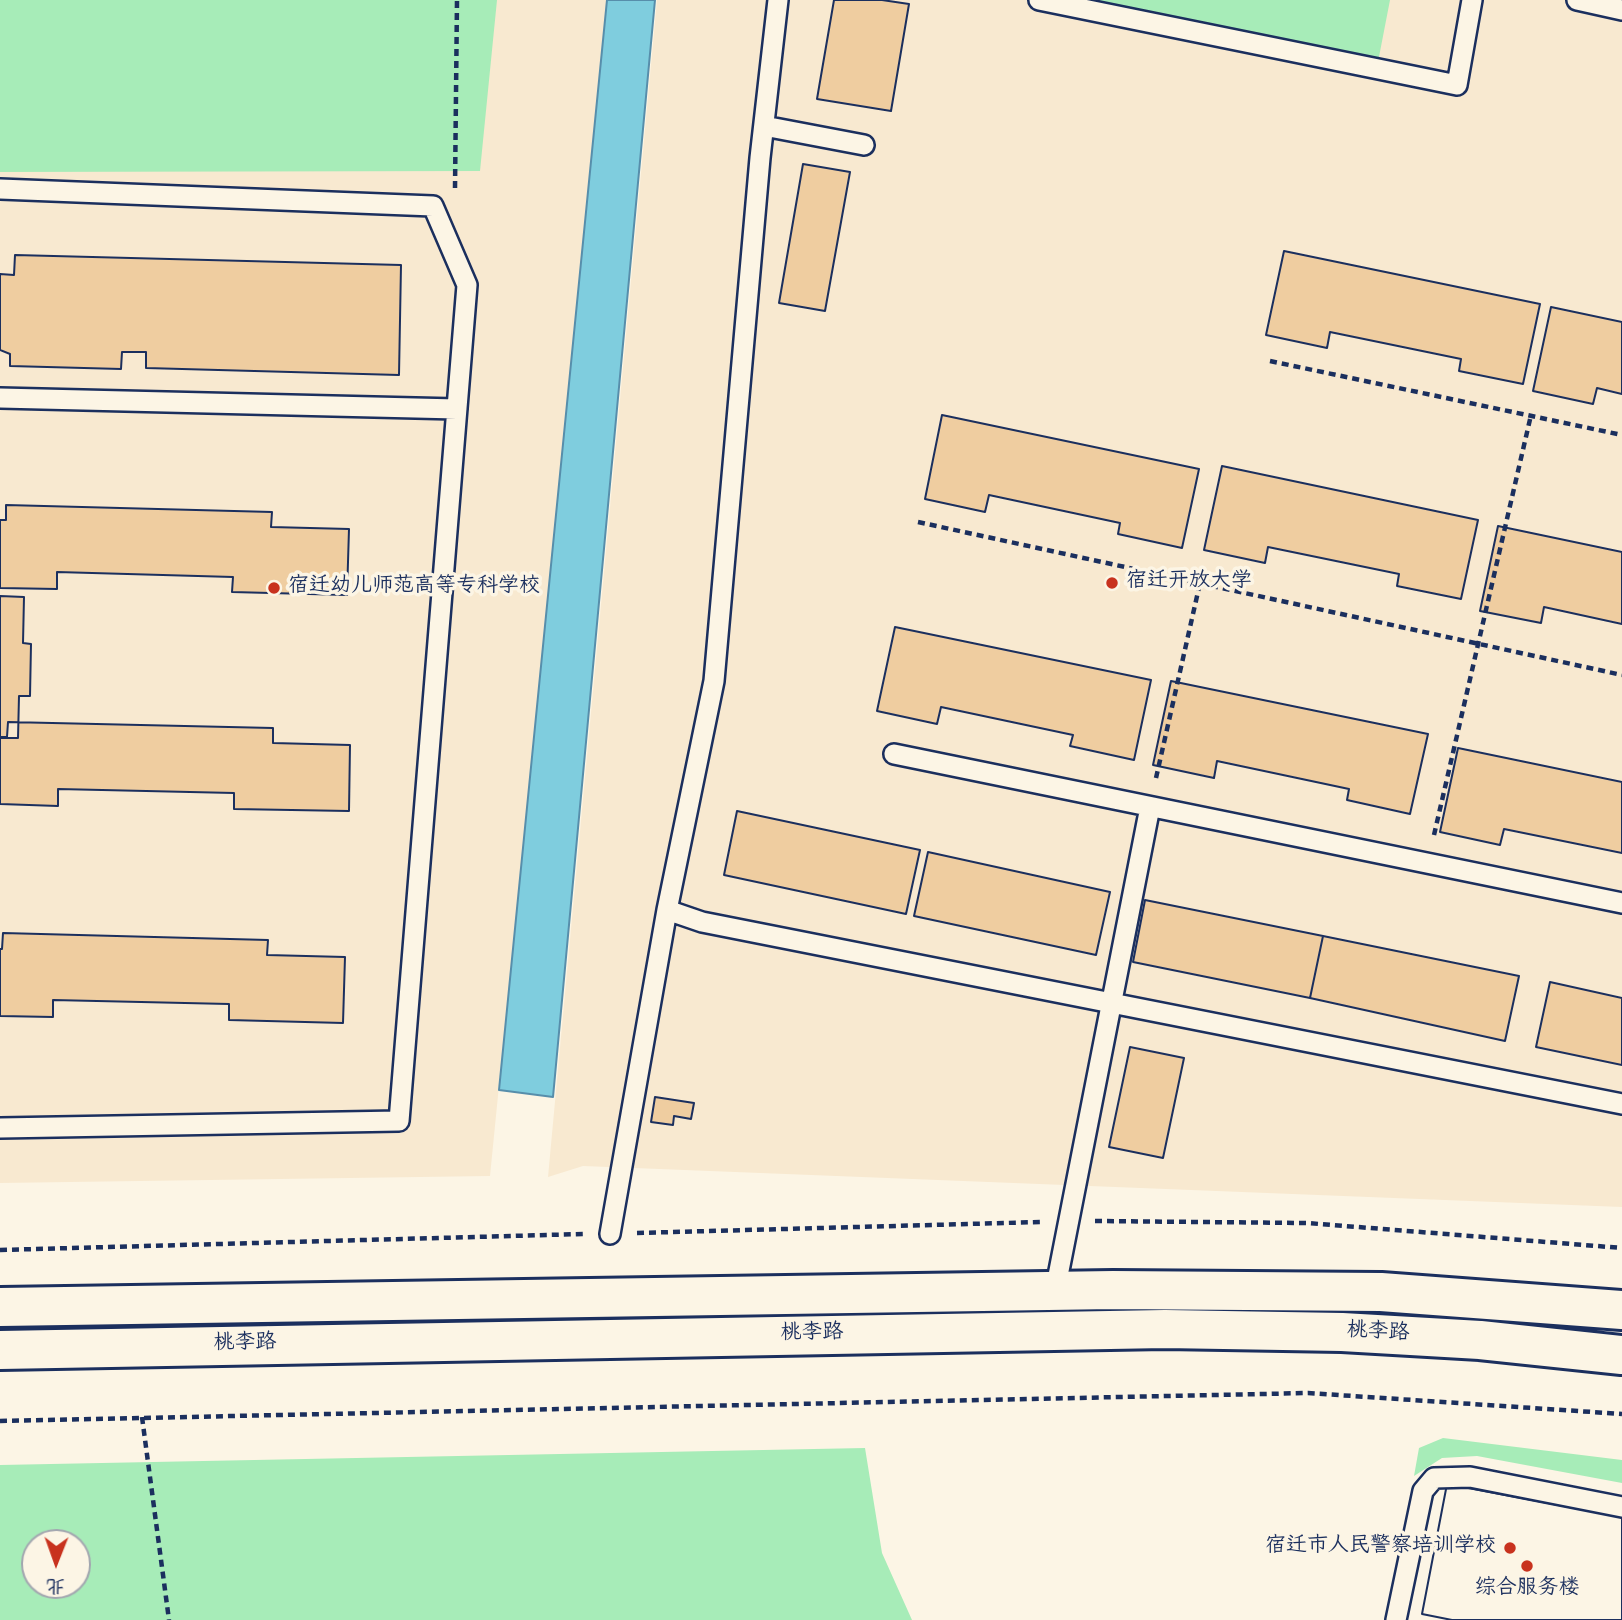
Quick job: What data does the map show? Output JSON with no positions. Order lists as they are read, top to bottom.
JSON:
{
  "streets": {
    "main road": ["桃李路"]
  },
  "places": [
    "宿迁开放大学",
    "宿迁幼儿师范高等专科学校",
    "宿迁市人民警察培训学校",
    "综合服务楼"
  ],
  "north": "bottom"
}
